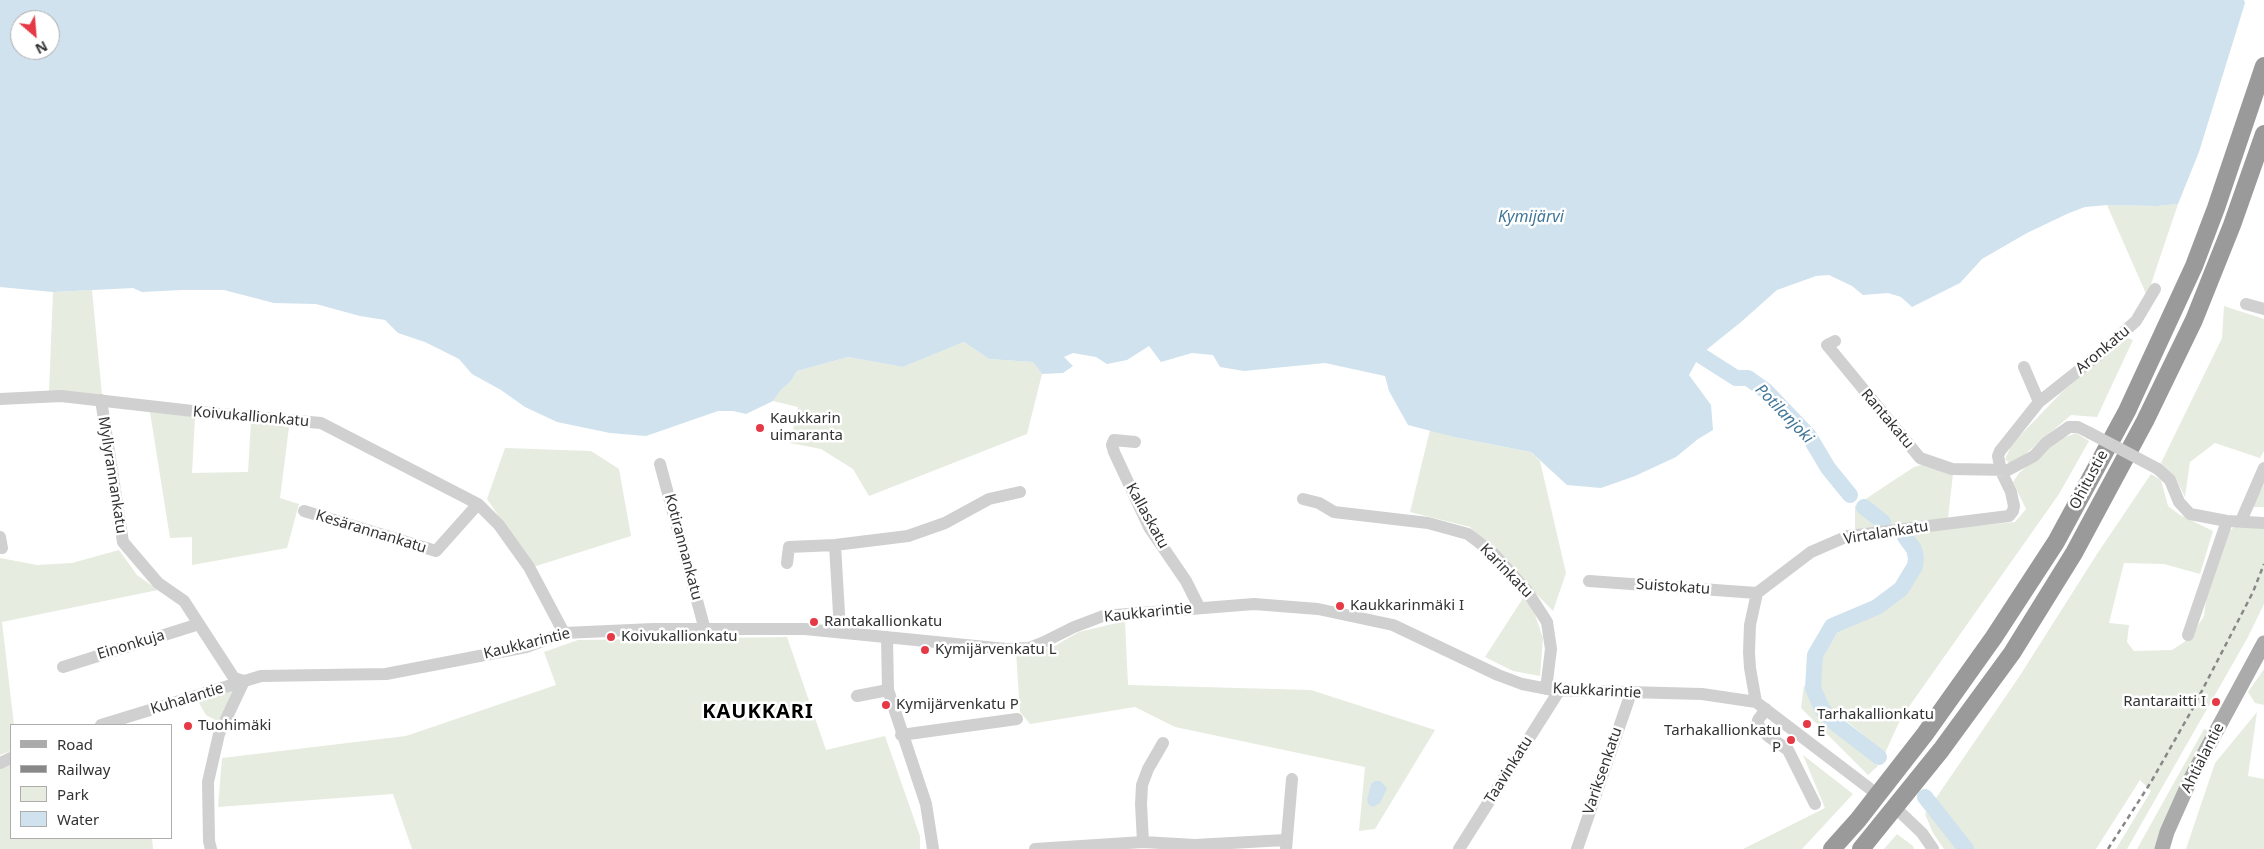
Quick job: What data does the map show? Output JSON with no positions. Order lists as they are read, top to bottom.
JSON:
{
  "streets": {
    "highway": ["Ohitustie"],
    "main road": ["Ahtialantie"],
    "street": [
      "Aronkatu",
      "Koivukallionkatu",
      "Rantakatu",
      "Myllyrannankatu",
      "Kallaskatu",
      "Kesärannankatu",
      "Virtalankatu",
      "Kotirannankatu",
      "Karinkatu",
      "Suistokatu",
      "Kaukkarintie",
      "Einonkuja",
      "Kuhalantie",
      "Taavinkatu",
      "Variksenkatu"
    ]
  },
  "crossings": [
    ["Aronkatu", "Rantakatu"],
    ["Aronkatu", "Virtalankatu"],
    ["Koivukallionkatu", "Myllyrannankatu"],
    ["Koivukallionkatu", "Kesärannankatu"],
    ["Koivukallionkatu", "Kaukkarintie"],
    ["Myllyrannankatu", "Kaukkarintie"],
    ["Myllyrannankatu", "Einonkuja"],
    ["Myllyrannankatu", "Kuhalantie"],
    ["Kallaskatu", "Kaukkarintie"],
    ["Virtalankatu", "Suistokatu"],
    ["Kotirannankatu", "Kaukkarintie"],
    ["Karinkatu", "Kaukkarintie"],
    ["Kaukkarintie", "Kuhalantie"],
    ["Kaukkarintie", "Taavinkatu"],
    ["Kaukkarintie", "Variksenkatu"]
  ],
  "districts": ["KAUKKARI"],
  "water": ["Kymijärvi", "Potilanjoki"],
  "places": [
    "Kaukkarin uimaranta",
    "Kaukkarinmäki I",
    "Rantakallionkatu",
    "Koivukallionkatu",
    "Kymijärvenkatu L",
    "Rantaraitti I",
    "Kymijärvenkatu P",
    "Tarhakallionkatu E",
    "Tuohimäki",
    "Tarhakallionkatu P"
  ],
  "legend": [
    "Road",
    "Railway",
    "Park",
    "Water"
  ],
  "north": "bottom right"
}
